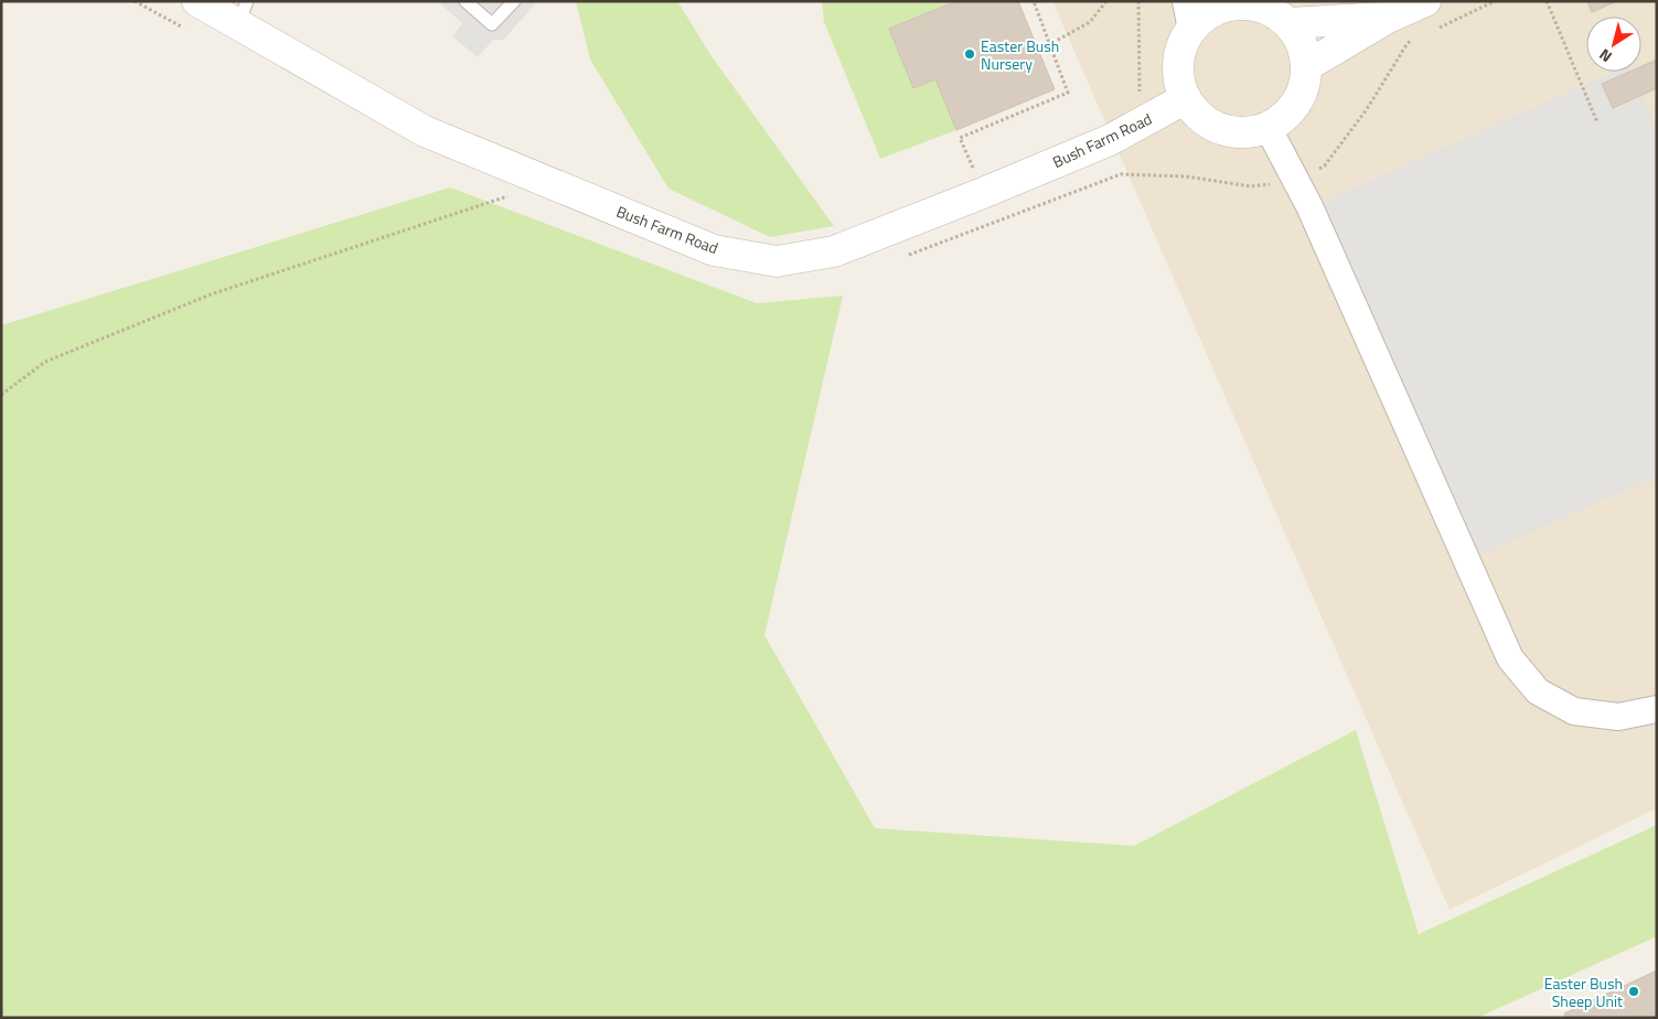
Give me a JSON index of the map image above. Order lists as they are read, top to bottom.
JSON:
{
  "streets": {
    "street": ["Bush Farm Road"]
  },
  "places": ["Easter Bush Nursery", "Easter Bush Sheep Unit"],
  "north": "bottom left"
}
